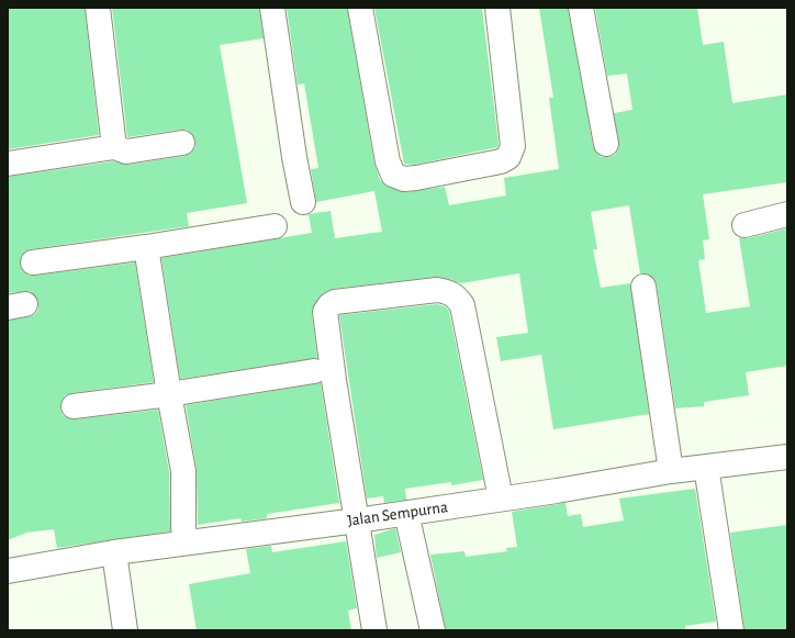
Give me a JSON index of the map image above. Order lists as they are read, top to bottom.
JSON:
{
  "streets": {
    "street": ["Jalan Sempurna"]
  }
}
